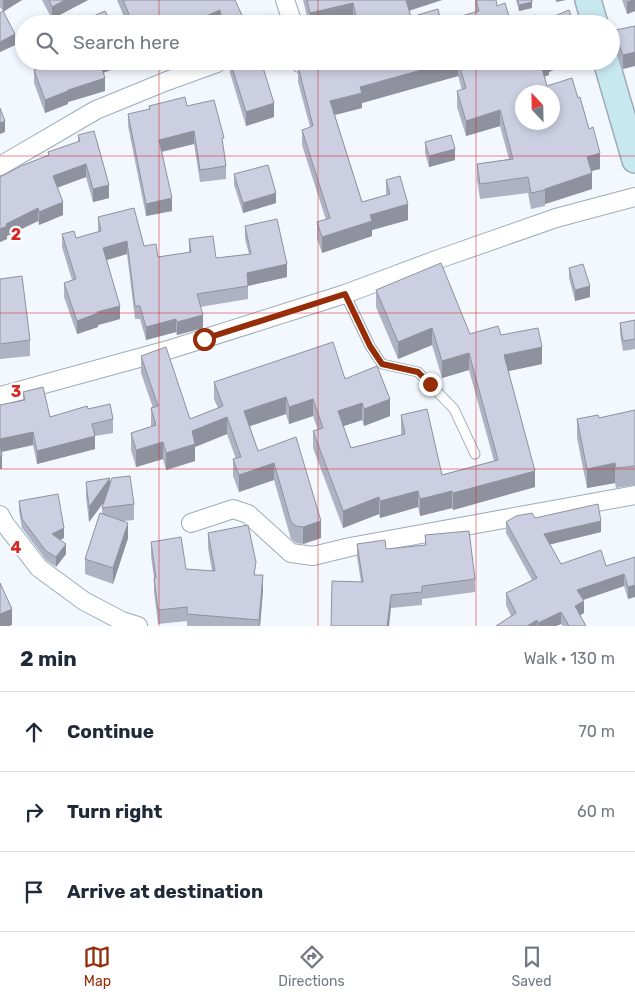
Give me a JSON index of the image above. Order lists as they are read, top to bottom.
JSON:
{
  "north": "top",
  "page": {
    "search": "Search here",
    "heading": ["2 min", "Walk · 130 m"],
    "list": [
      ["Continue", "70 m"],
      ["Turn right", "60 m"],
      "Arrive at destination"
    ],
    "nav": ["Map", "Directions", "Saved"]
  },
  "grid": {
    "rows": ["2", "3", "4"]
  }
}
